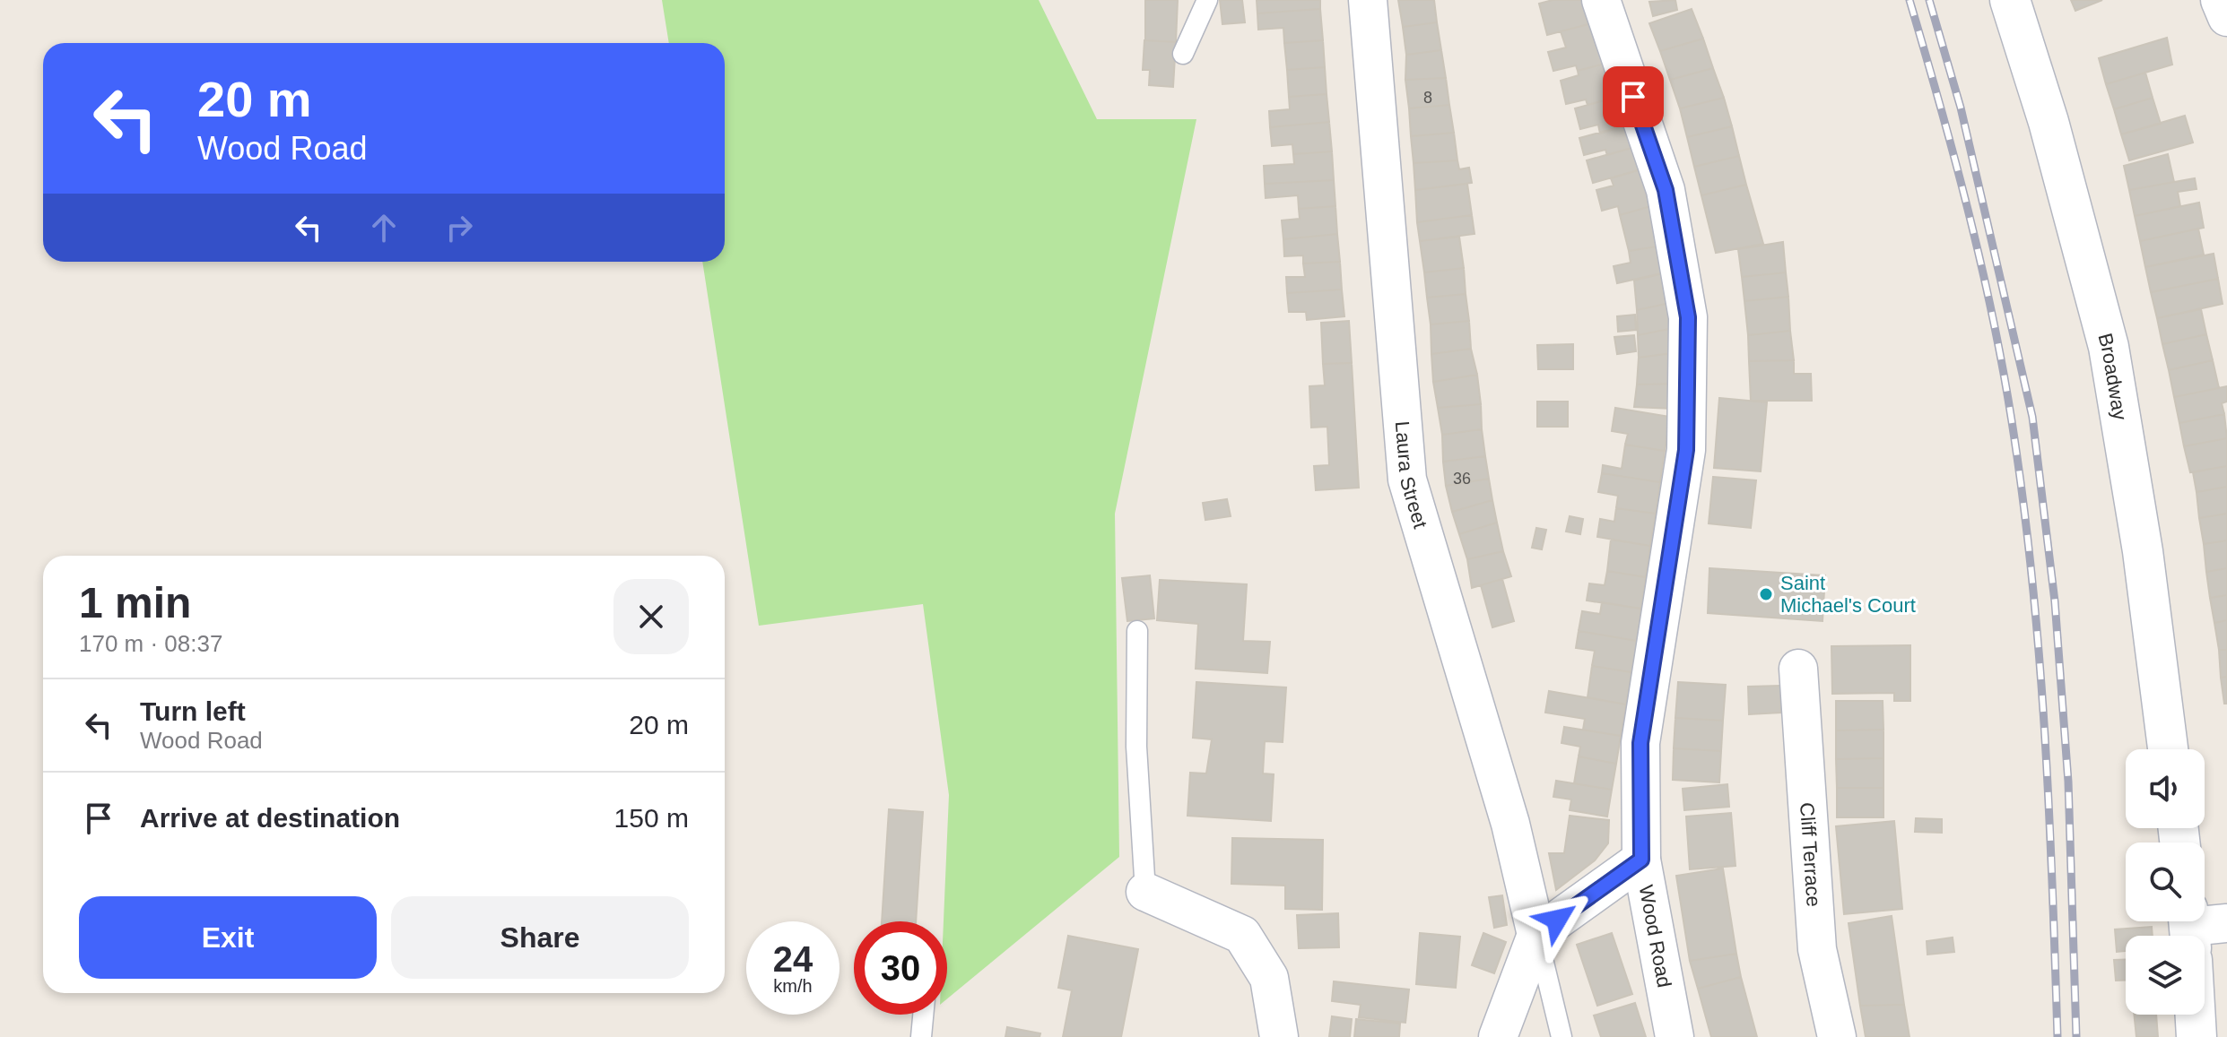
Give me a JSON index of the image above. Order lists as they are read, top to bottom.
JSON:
{
  "streets": {
    "main road": ["Broadway"],
    "street": ["Laura Street", "Cliff Terrace", "Wood Road"]
  },
  "places": ["Saint Michael's Court"],
  "house_numbers": ["8", "36"],
  "page": {
    "turn": ["20 m", "Wood Road"],
    "heading": ["1 min", "170 m · 08:37"],
    "list": [
      {
        "name": "Turn left",
        "note": "Wood Road",
        "value": "20 m"
      },
      {
        "name": "Arrive at destination",
        "value": "150 m"
      }
    ],
    "buttons": ["Exit", "Share"],
    "speed": "24 km/h",
    "limit": "30"
  }
}
